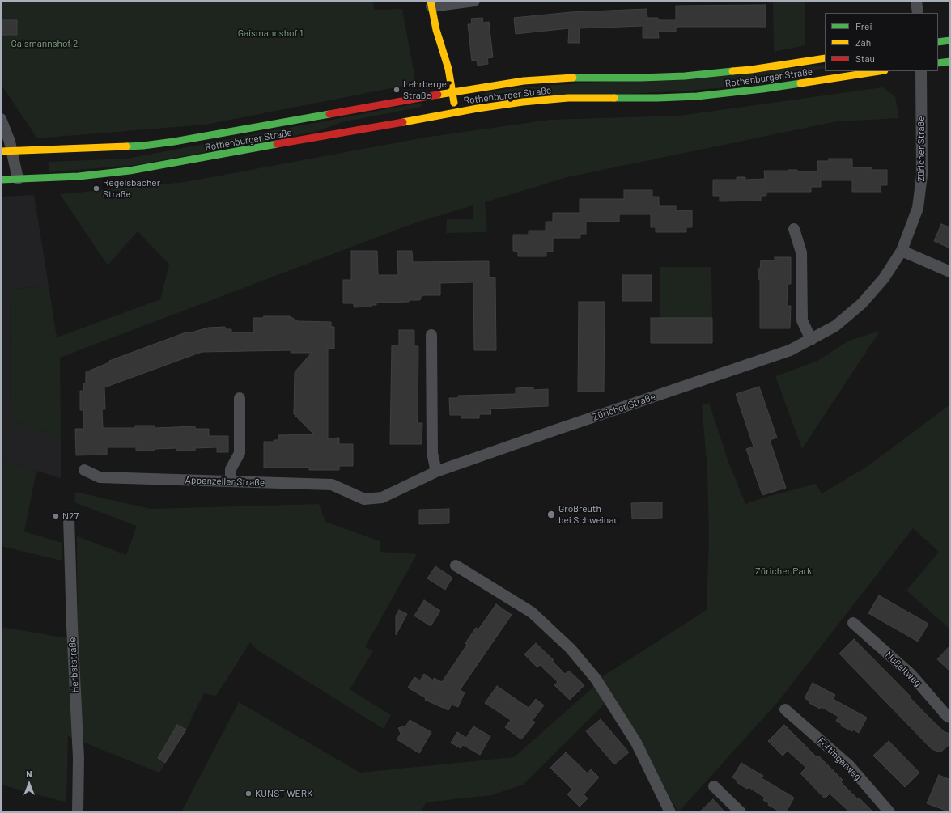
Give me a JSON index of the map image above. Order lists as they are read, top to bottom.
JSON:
{
  "streets": {
    "main road": ["Rothenburger Straße"],
    "street": [
      "Züricher Straße",
      "Appenzeller Straße",
      "Herbststraße",
      "Nußeltweg",
      "Föttingerweg"
    ]
  },
  "crossings": [
    ["Züricher Straße", "Appenzeller Straße"]
  ],
  "parks": ["Gaismannshof 1", "Gaismannshof 2", "Züricher Park"],
  "places": [
    "Lehrberger Straße",
    "Regelsbacher Straße",
    "Großreuth bei Schweinau",
    "N27",
    "KUNST WERK"
  ],
  "legend": ["Frei", "Zäh", "Stau"],
  "north": "top"
}
